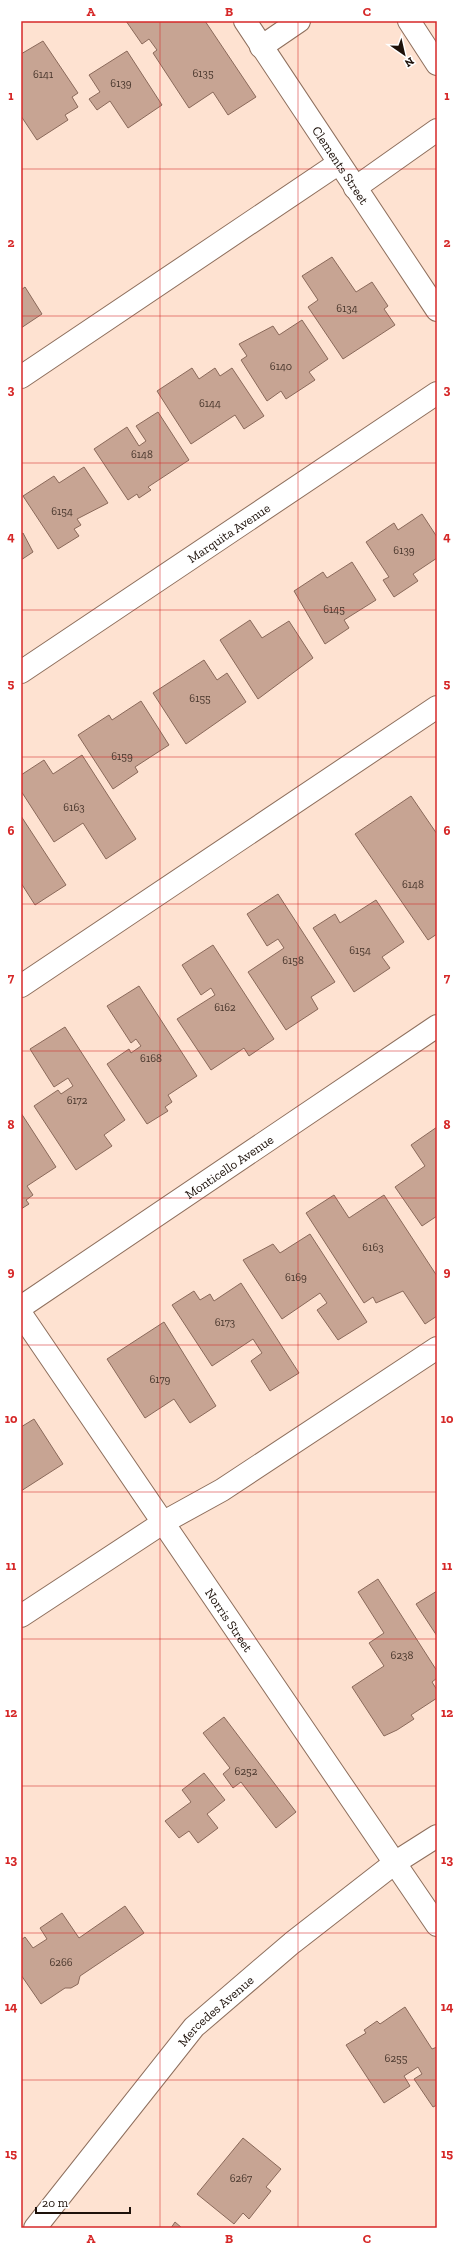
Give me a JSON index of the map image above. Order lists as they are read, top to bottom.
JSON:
{
  "streets": {
    "street": [
      "Clements Street",
      "Marquita Avenue",
      "Monticello Avenue",
      "Norris Street",
      "Mercedes Avenue"
    ]
  },
  "crossings": [
    ["Norris Street", "Mercedes Avenue"]
  ],
  "house_numbers": [
    "6135",
    "6141",
    "6139",
    "6134",
    "6140",
    "6144",
    "6148",
    "6154",
    "6139",
    "6145",
    "6155",
    "6159",
    "6163",
    "6148",
    "6154",
    "6158",
    "6162",
    "6168",
    "6172",
    "6163",
    "6169",
    "6173",
    "6179",
    "6238",
    "6252",
    "6266",
    "6255",
    "6267"
  ],
  "scale_bar": "20 m",
  "north": "bottom right",
  "grid": {
    "columns": ["A", "B", "C"],
    "rows": [
      "1",
      "2",
      "3",
      "4",
      "5",
      "6",
      "7",
      "8",
      "9",
      "10",
      "11",
      "12",
      "13",
      "14",
      "15"
    ]
  }
}
